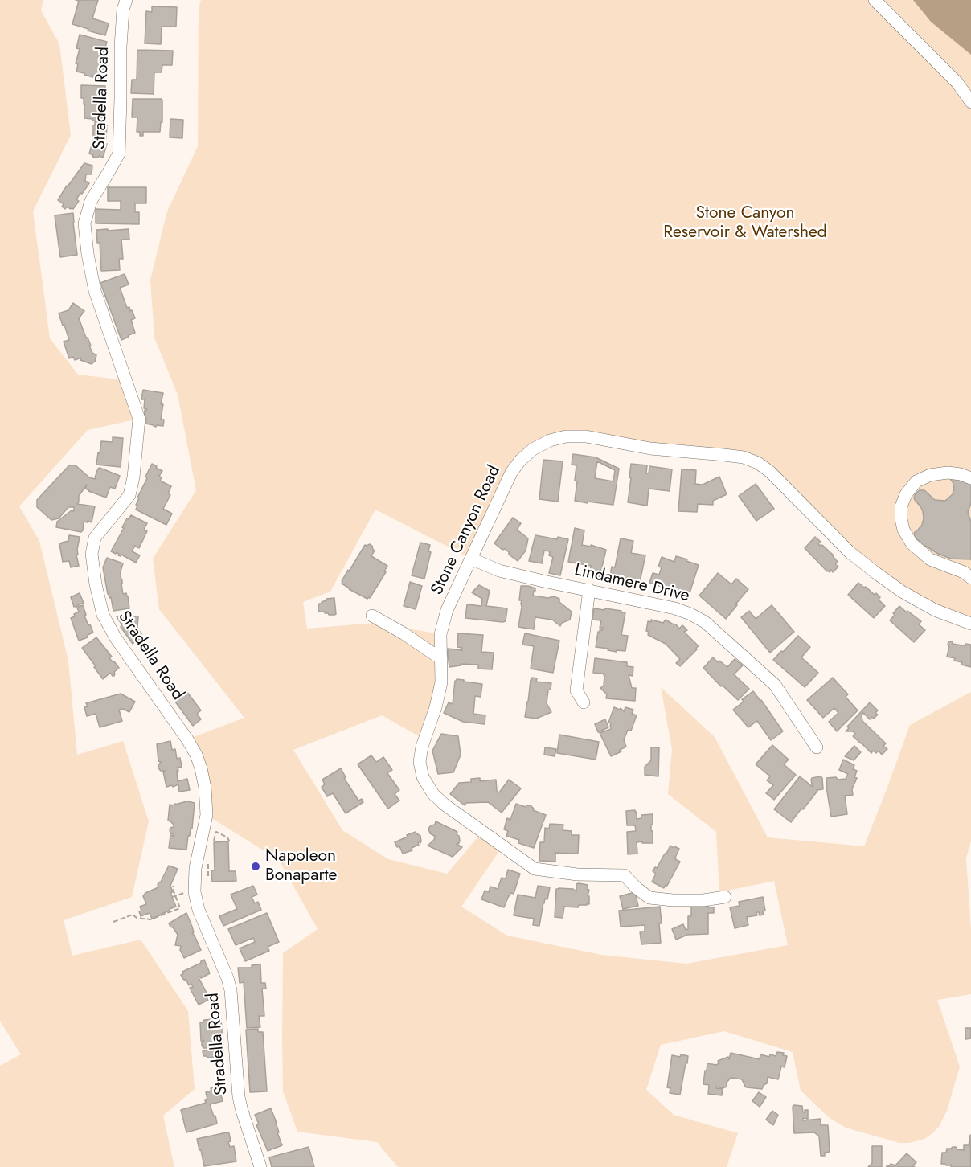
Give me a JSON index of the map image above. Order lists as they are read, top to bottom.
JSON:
{
  "streets": {
    "street": ["Stradella Road", "Stone Canyon Road", "Lindamere Drive"]
  },
  "crossings": [
    ["Stone Canyon Road", "Lindamere Drive"]
  ],
  "parks": ["Stone Canyon Reservoir & Watershed"],
  "places": ["Napoleon Bonaparte"]
}
